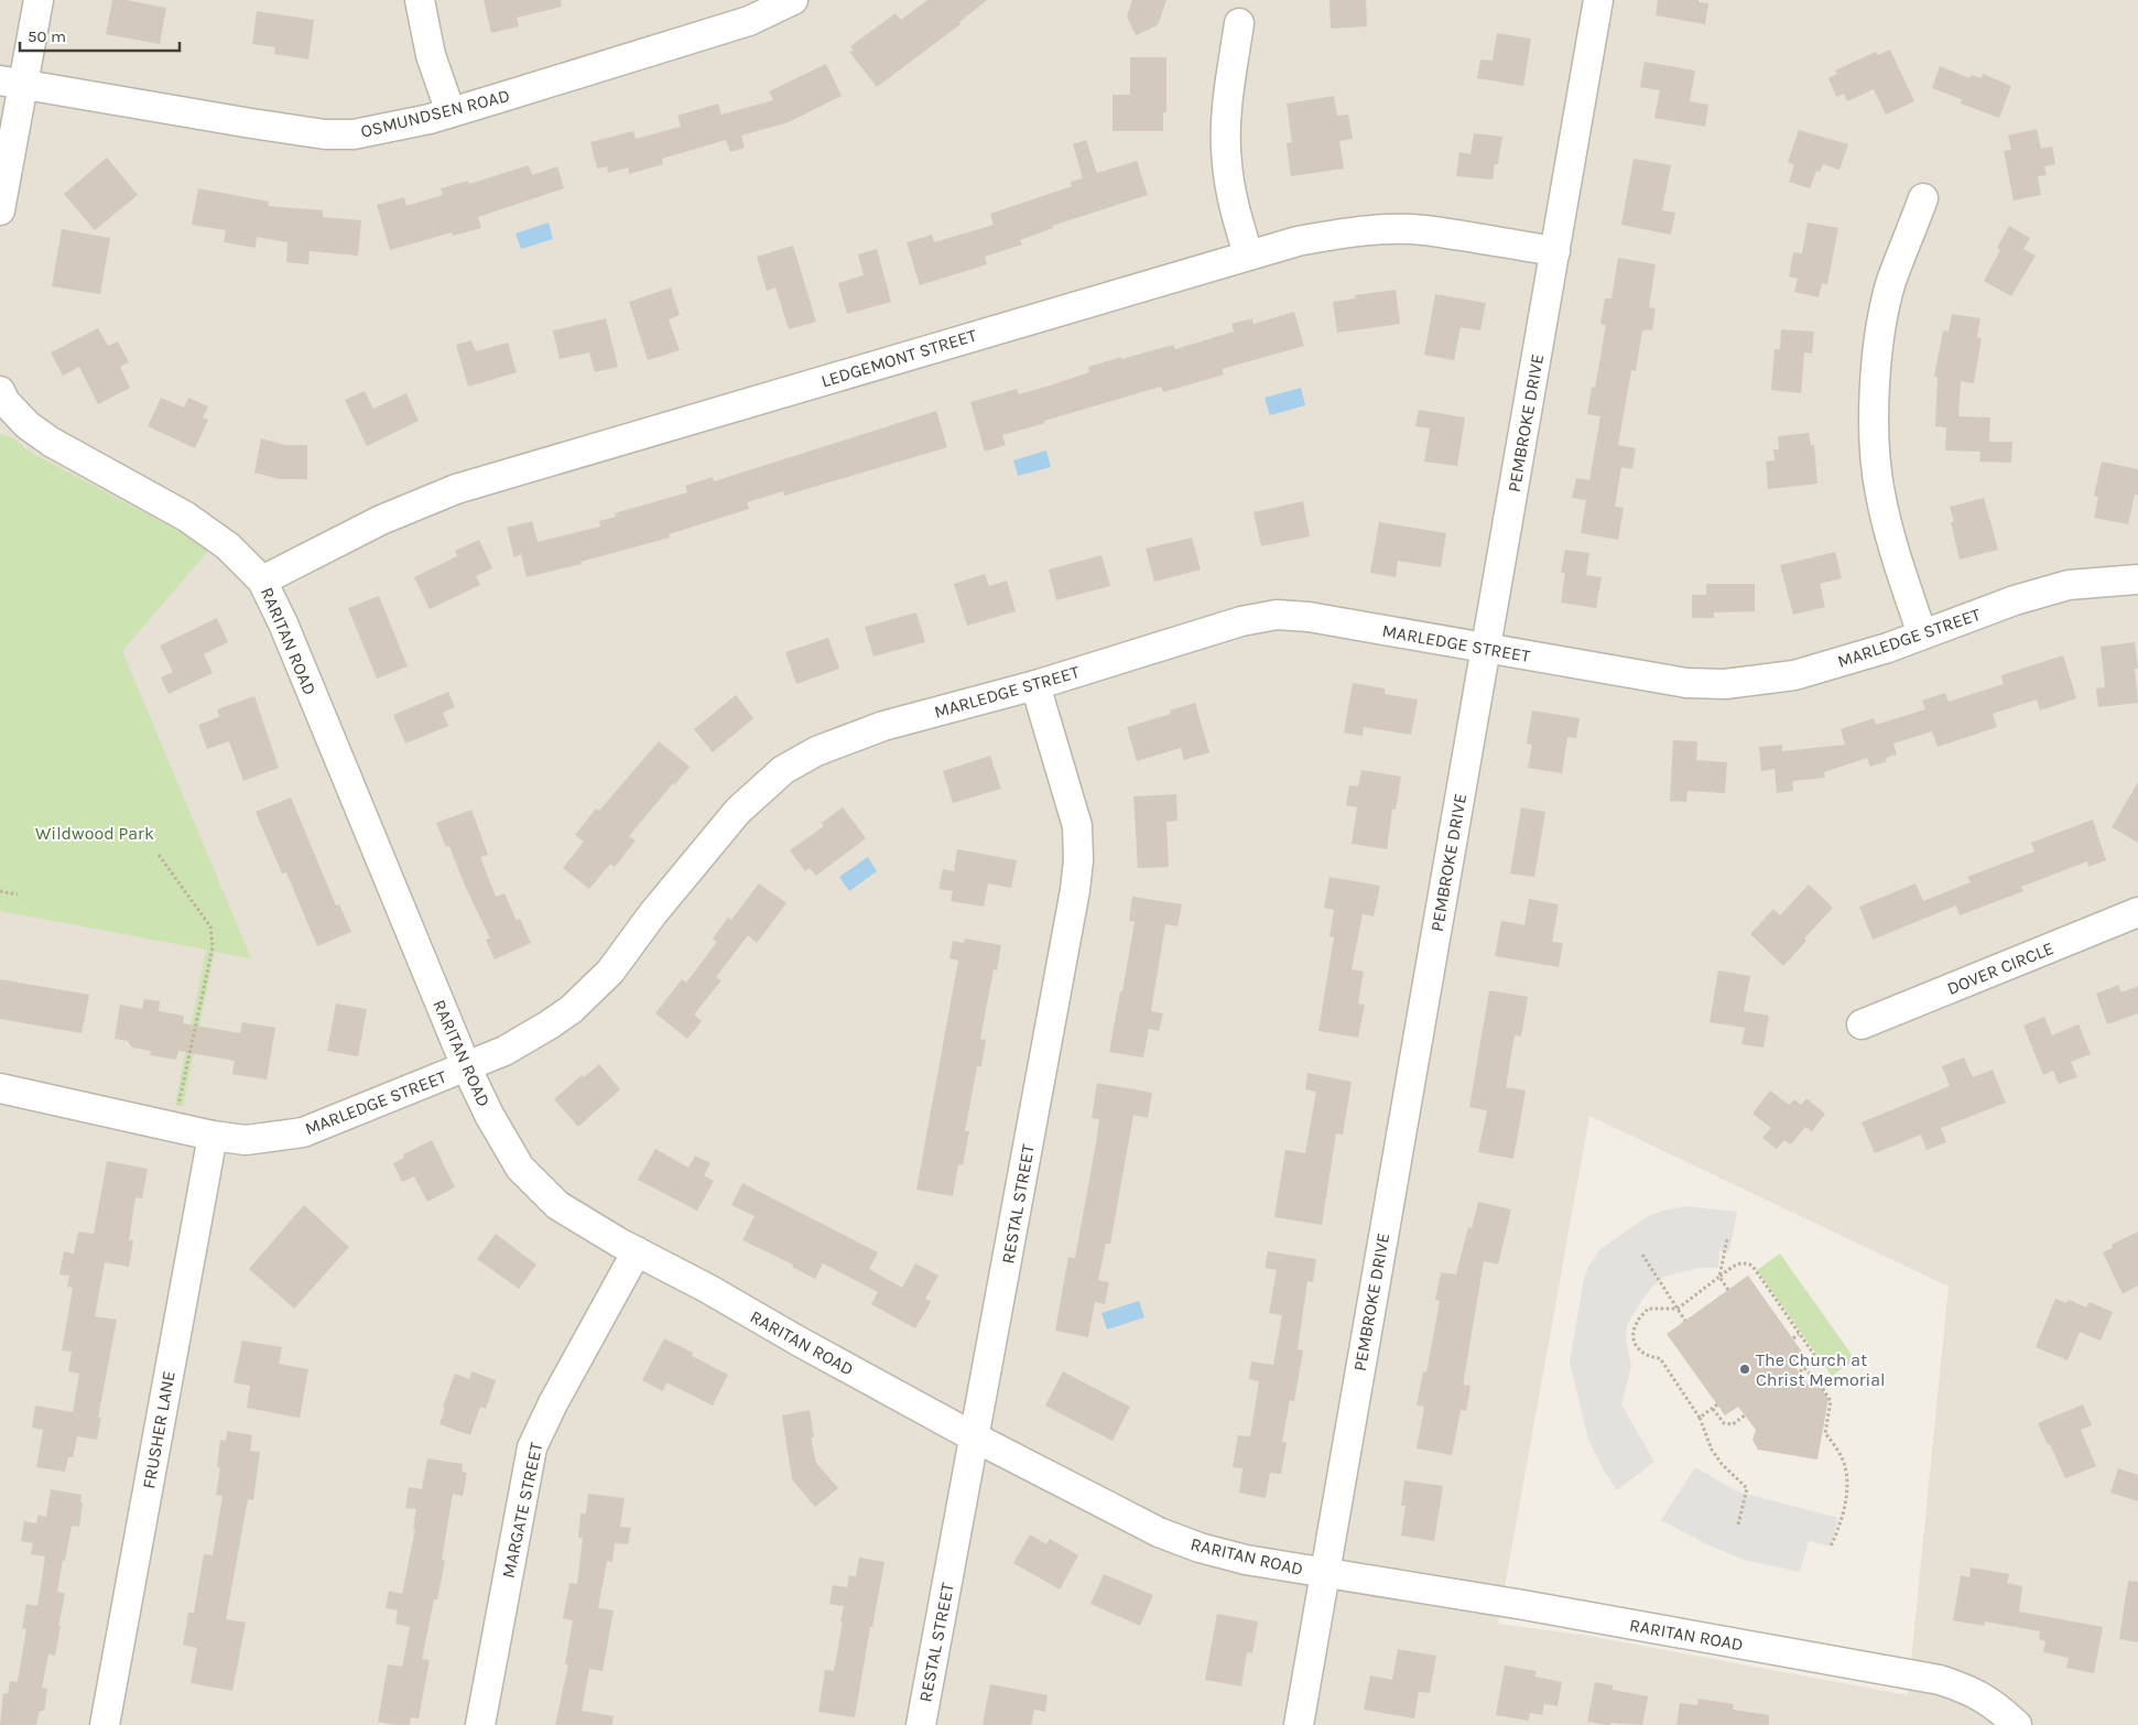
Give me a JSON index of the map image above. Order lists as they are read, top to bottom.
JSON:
{
  "streets": {
    "street": [
      "OSMUNDSEN ROAD",
      "LEDGEMONT STREET",
      "PEMBROKE DRIVE",
      "MARLEDGE STREET",
      "RARITAN ROAD",
      "DOVER CIRCLE",
      "RESTAL STREET",
      "FRUSHER LANE",
      "MARGATE STREET"
    ]
  },
  "crossings": [
    ["LEDGEMONT STREET", "PEMBROKE DRIVE"],
    ["LEDGEMONT STREET", "RARITAN ROAD"],
    ["PEMBROKE DRIVE", "MARLEDGE STREET"],
    ["PEMBROKE DRIVE", "RARITAN ROAD"],
    ["MARLEDGE STREET", "RARITAN ROAD"],
    ["MARLEDGE STREET", "RESTAL STREET"],
    ["MARLEDGE STREET", "FRUSHER LANE"],
    ["RARITAN ROAD", "RESTAL STREET"],
    ["RARITAN ROAD", "MARGATE STREET"]
  ],
  "parks": ["Wildwood Park"],
  "places": ["The Church at Christ Memorial"],
  "scale_bar": "50 m"
}
